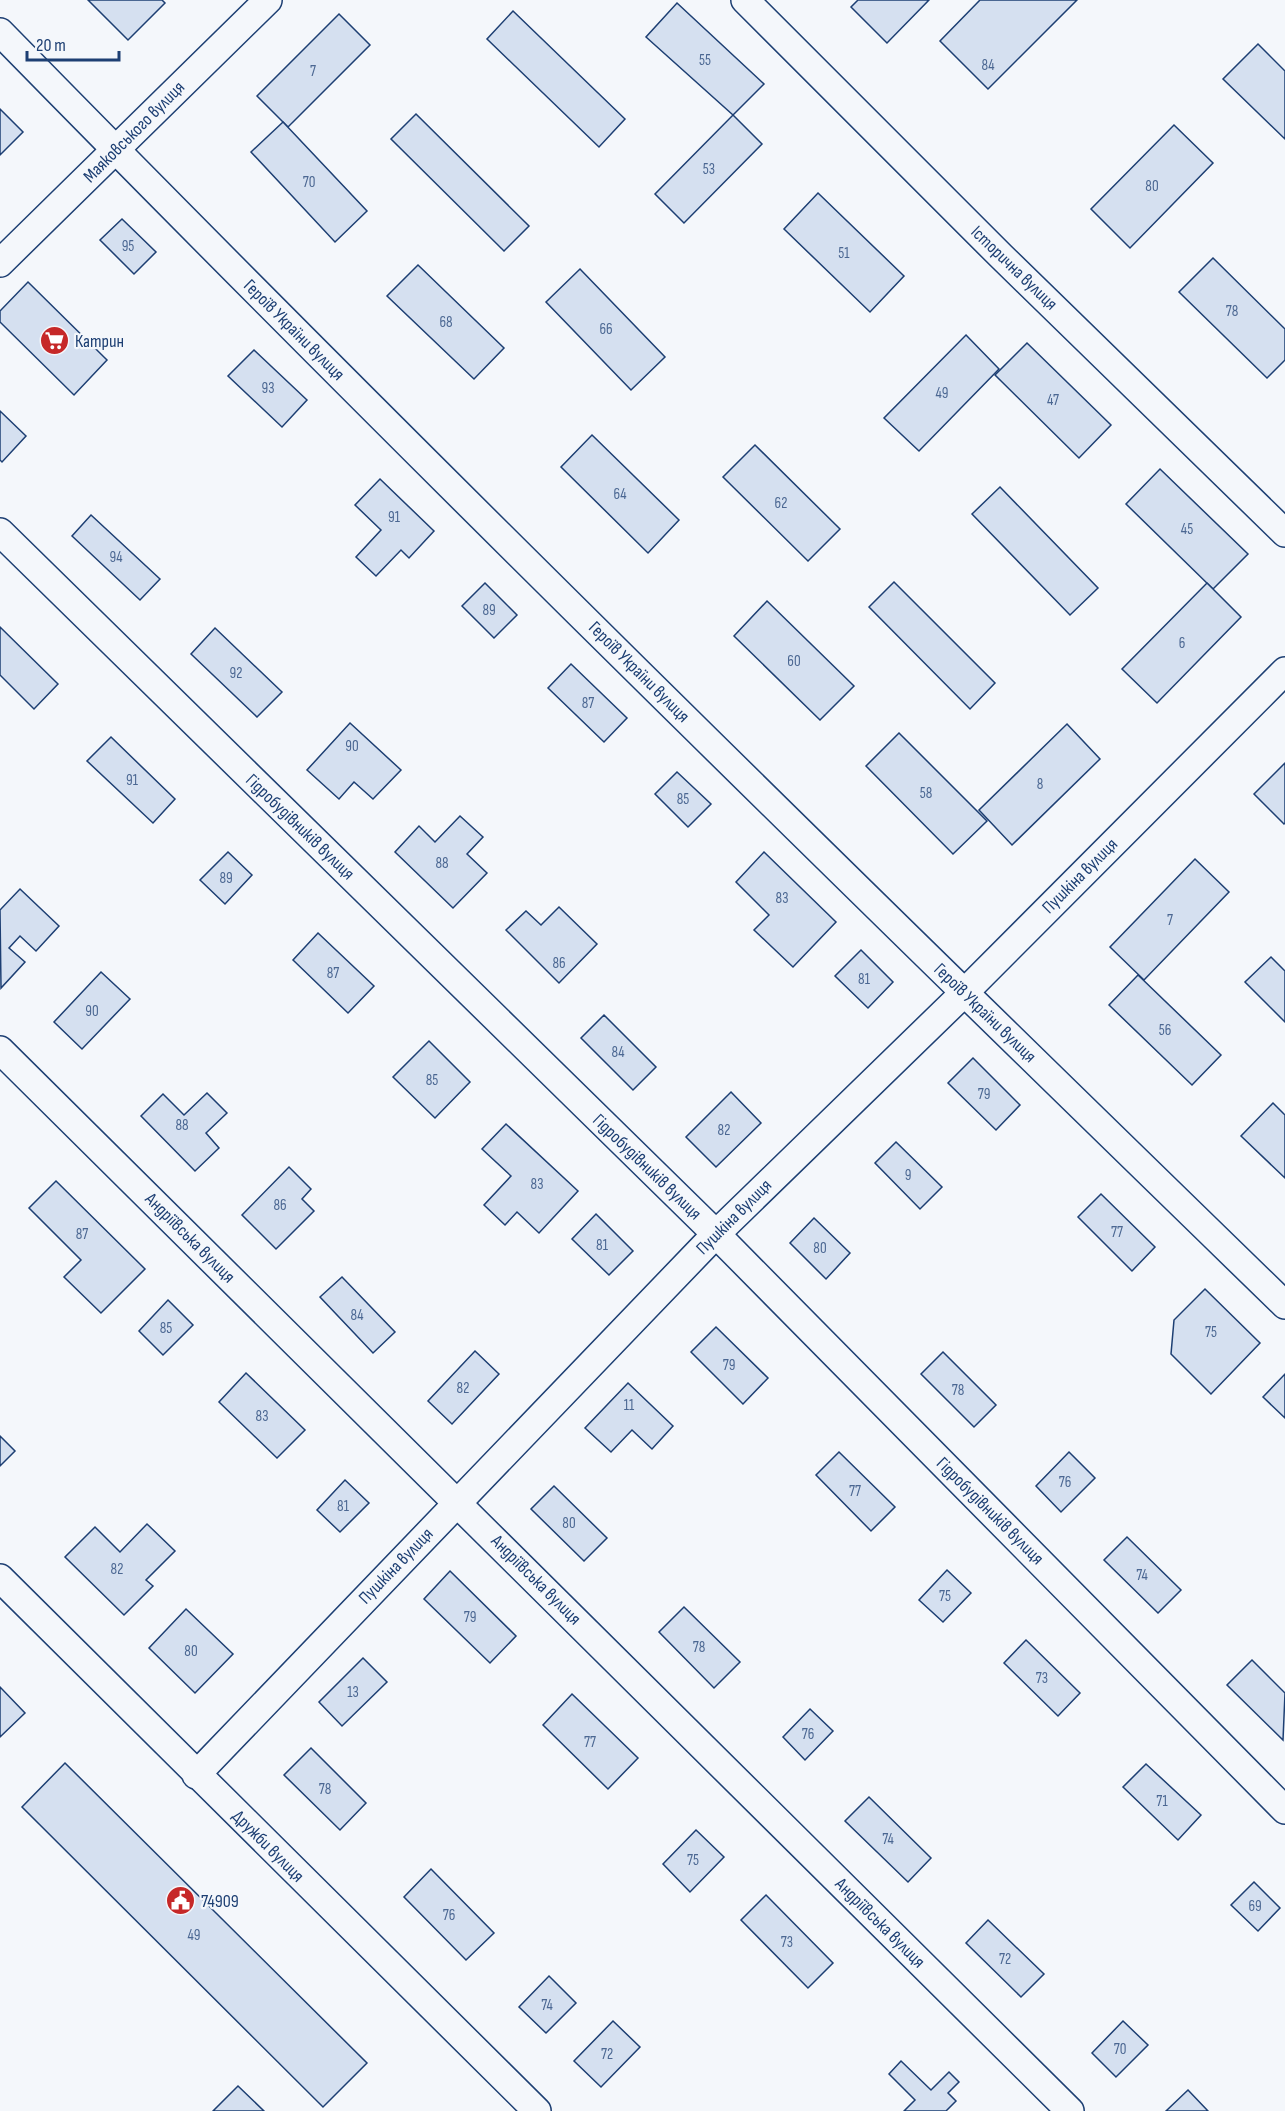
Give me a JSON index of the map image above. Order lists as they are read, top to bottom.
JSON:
{
  "streets": {
    "street": [
      "Маяковського вулиця",
      "Історична вулиця",
      "Героїв України вулиця",
      "Гідробудівників вулиця",
      "Пушкіна вулиця",
      "Андріївська вулиця",
      "Дружби вулиця"
    ]
  },
  "crossings": [
    ["Маяковського вулиця", "Героїв України вулиця"],
    ["Героїв України вулиця", "Пушкіна вулиця"],
    ["Гідробудівників вулиця", "Пушкіна вулиця"],
    ["Пушкіна вулиця", "Андріївська вулиця"],
    ["Пушкіна вулиця", "Дружби вулиця"]
  ],
  "places": {
    "supermarket": ["Катрин"],
    "public building": ["74909"]
  },
  "house_numbers": [
    "55",
    "84",
    "7",
    "53",
    "70",
    "80",
    "95",
    "51",
    "78",
    "68",
    "66",
    "93",
    "49",
    "47",
    "64",
    "62",
    "91",
    "45",
    "94",
    "89",
    "6",
    "60",
    "92",
    "87",
    "90",
    "91",
    "8",
    "58",
    "85",
    "88",
    "89",
    "83",
    "7",
    "86",
    "87",
    "81",
    "90",
    "56",
    "84",
    "85",
    "79",
    "88",
    "82",
    "9",
    "83",
    "86",
    "77",
    "87",
    "81",
    "80",
    "84",
    "85",
    "75",
    "79",
    "82",
    "78",
    "11",
    "83",
    "76",
    "77",
    "81",
    "80",
    "82",
    "74",
    "75",
    "79",
    "78",
    "80",
    "73",
    "13",
    "76",
    "77",
    "78",
    "71",
    "74",
    "75",
    "69",
    "76",
    "49",
    "73",
    "72",
    "74",
    "70",
    "72"
  ],
  "scale_bar": "20 m"
}
